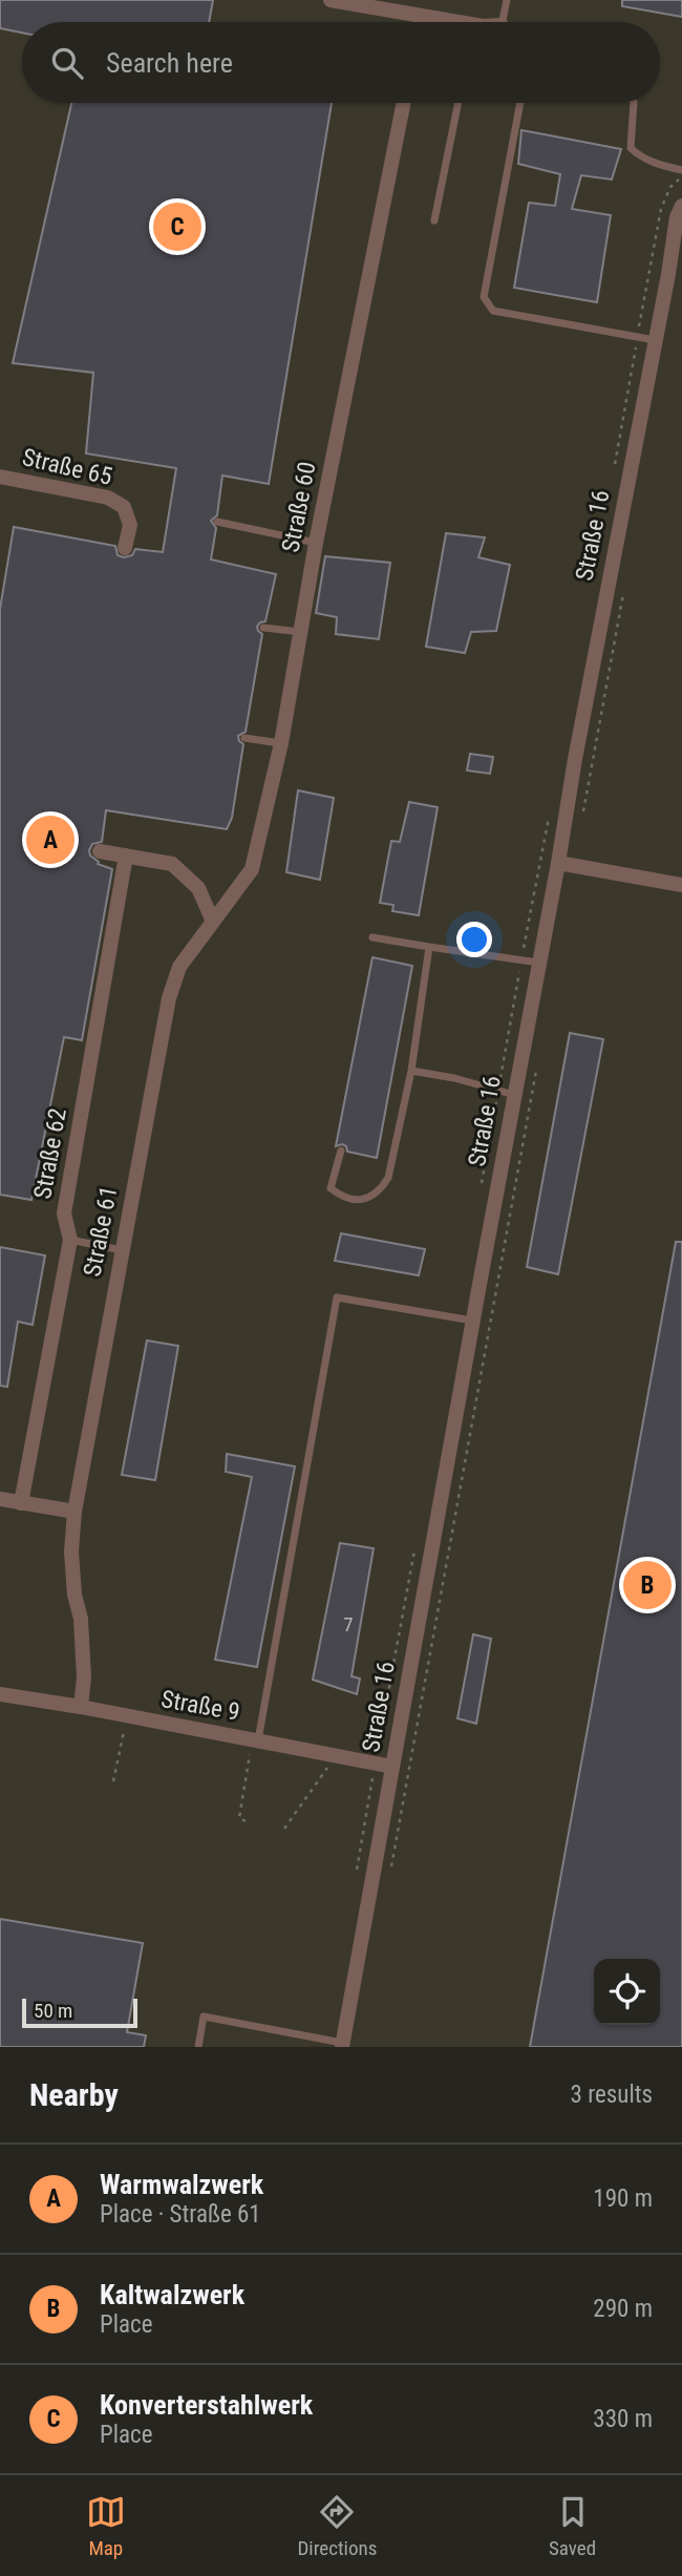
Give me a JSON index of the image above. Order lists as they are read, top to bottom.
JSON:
{
  "streets": {
    "street": [
      "Straße 65",
      "Straße 60",
      "Straße 16",
      "Straße 62",
      "Straße 61",
      "Straße 9"
    ]
  },
  "crossings": [
    ["Straße 60", "Straße 61"],
    ["Straße 16", "Straße 9"],
    ["Straße 61", "Straße 9"]
  ],
  "house_numbers": ["7"],
  "scale_bar": "50 m",
  "page": {
    "search": "Search here",
    "pins": ["C", "A", "B"],
    "scale": "50 m",
    "heading": ["Nearby", "3 results"],
    "list": [
      {
        "mark": "A",
        "name": "Warmwalzwerk",
        "note": "Place · Straße 61",
        "value": "190 m"
      },
      {
        "mark": "B",
        "name": "Kaltwalzwerk",
        "note": "Place",
        "value": "290 m"
      },
      {
        "mark": "C",
        "name": "Konverterstahlwerk",
        "note": "Place",
        "value": "330 m"
      }
    ],
    "nav": ["Map", "Directions", "Saved"]
  }
}
